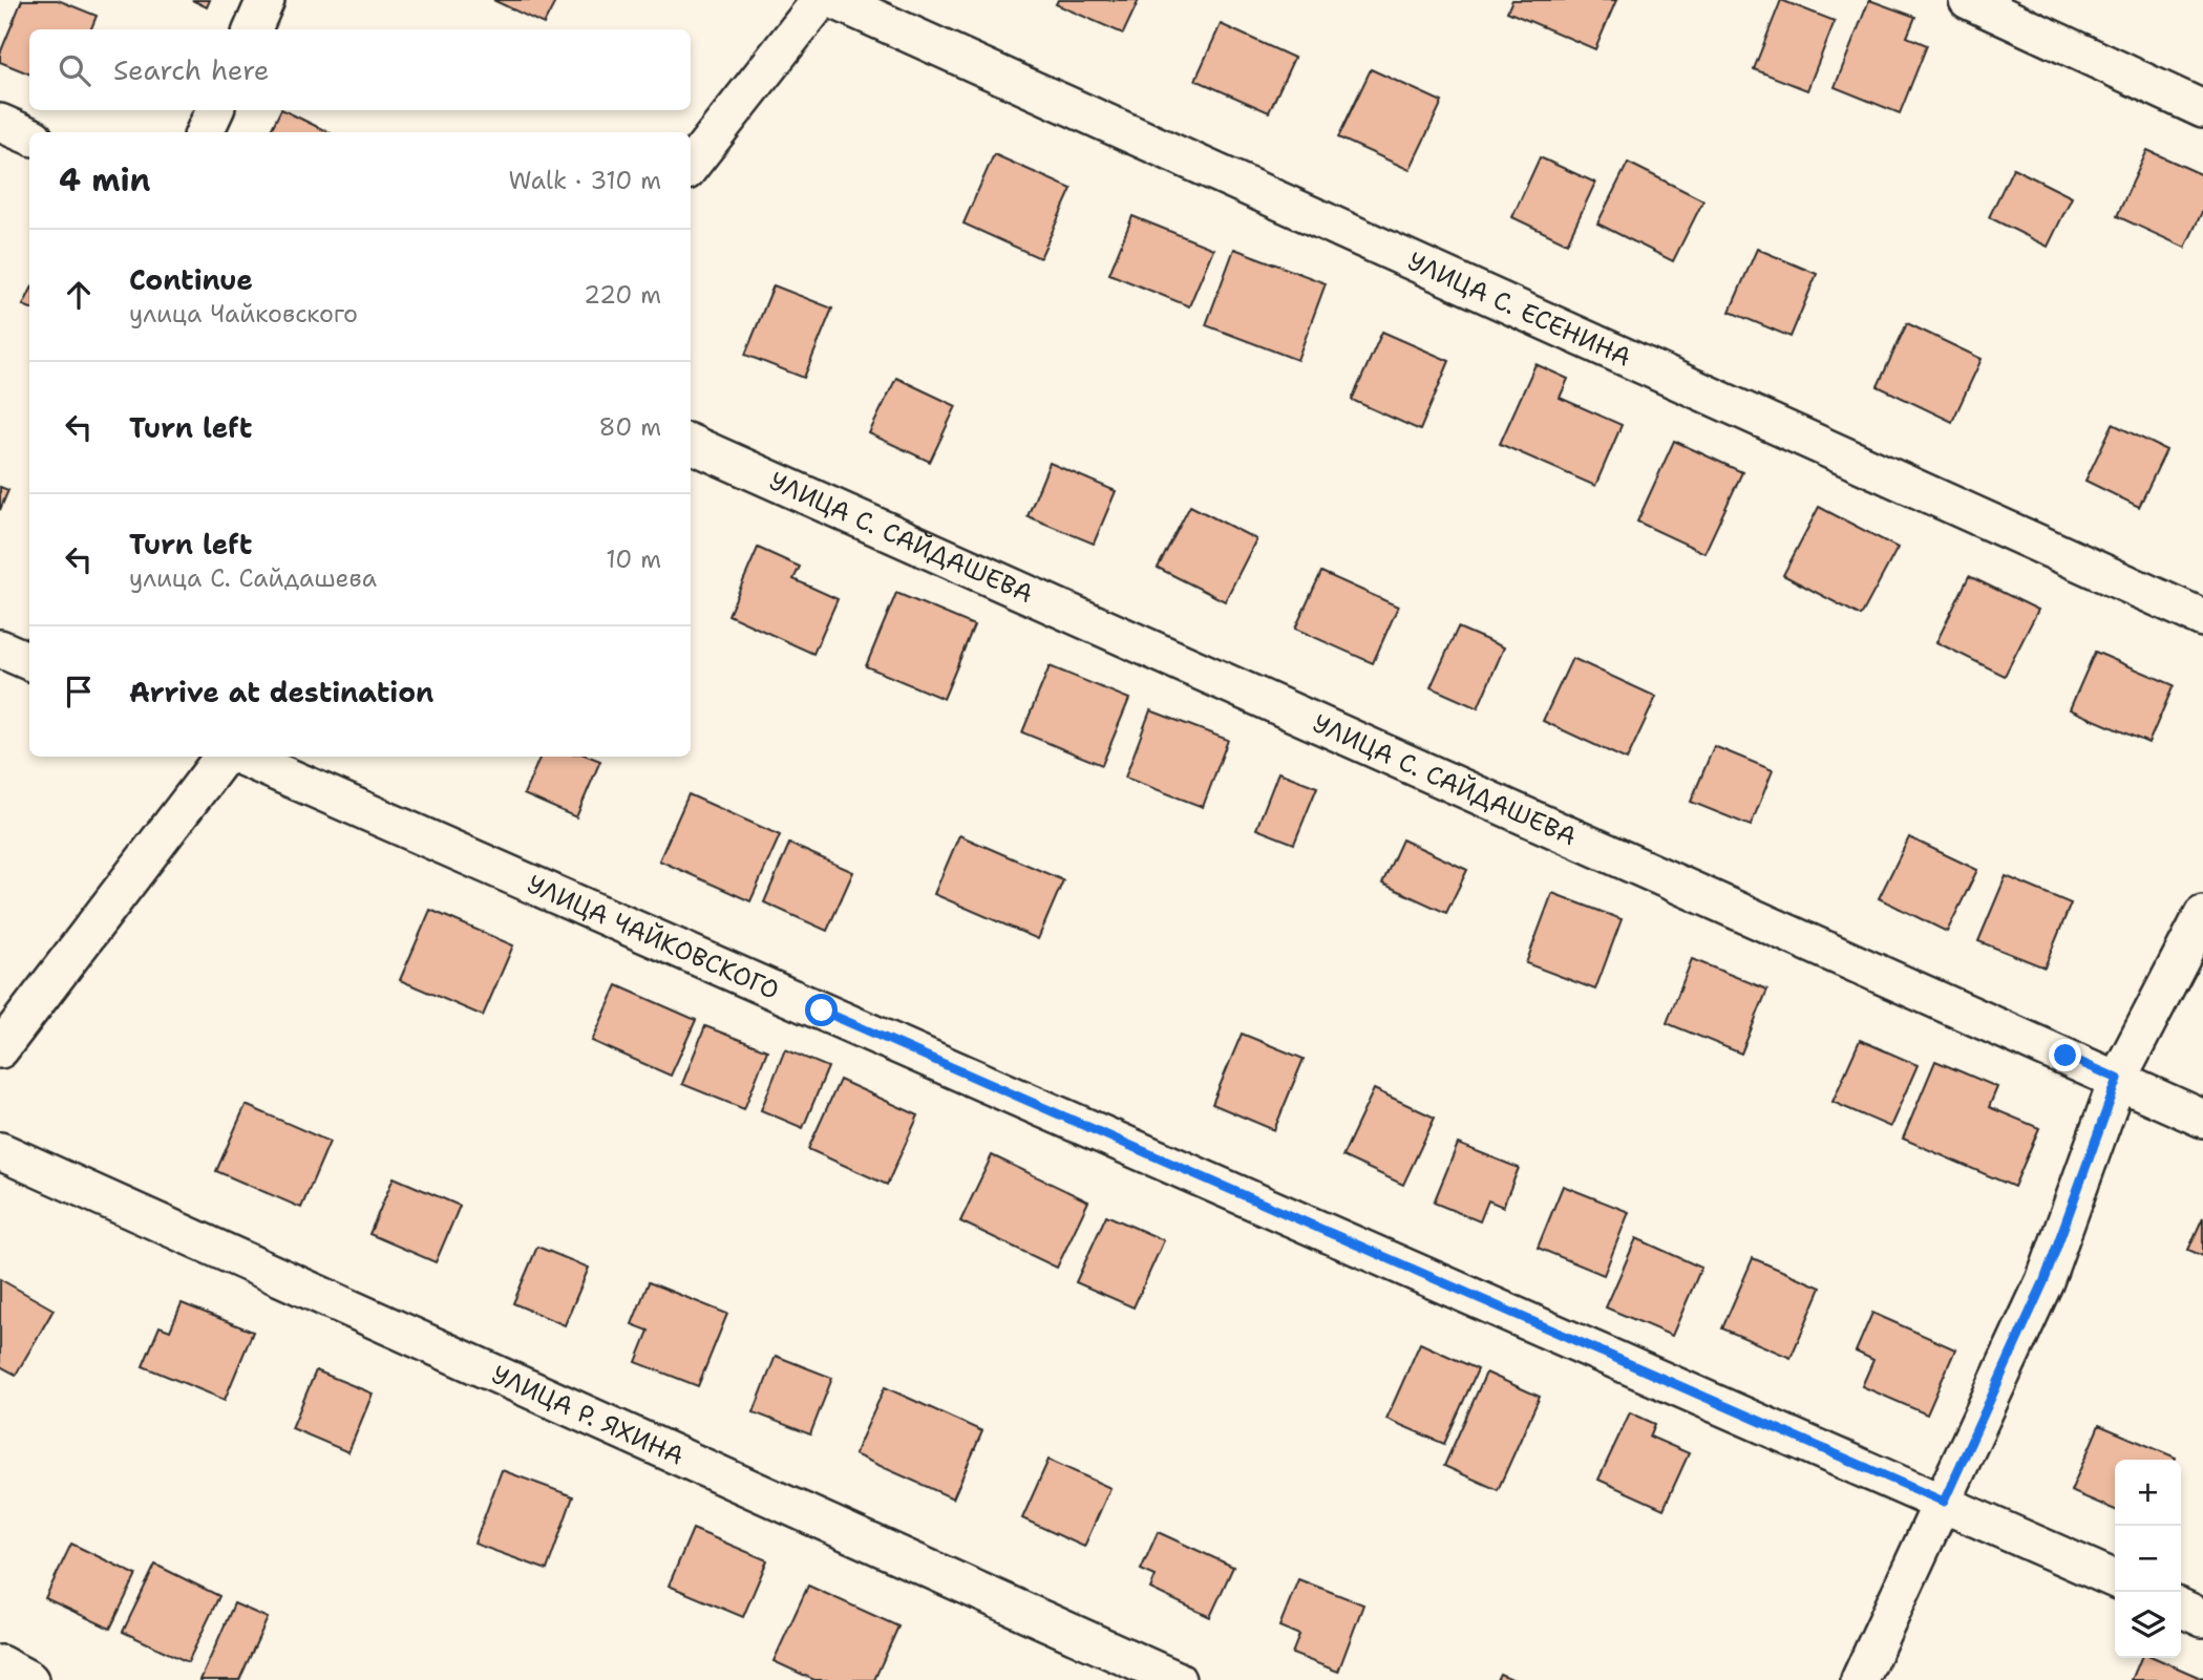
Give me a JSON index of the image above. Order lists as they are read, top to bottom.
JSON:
{
  "streets": {
    "street": [
      "УЛИЦА С. ЕСЕНИНА",
      "УЛИЦА С. САЙДАШЕВА",
      "УЛИЦА ЧАЙКОВСКОГО",
      "УЛИЦА Р. ЯХИНА"
    ]
  },
  "page": {
    "search": "Search here",
    "heading": ["4 min", "Walk · 310 m"],
    "list": [
      ["Continue", "улица Чайковского", "220 m"],
      ["Turn left", "80 m"],
      ["Turn left", "улица С. Сайдашева", "10 m"],
      "Arrive at destination"
    ],
    "map_buttons": ["+", "−"]
  }
}
